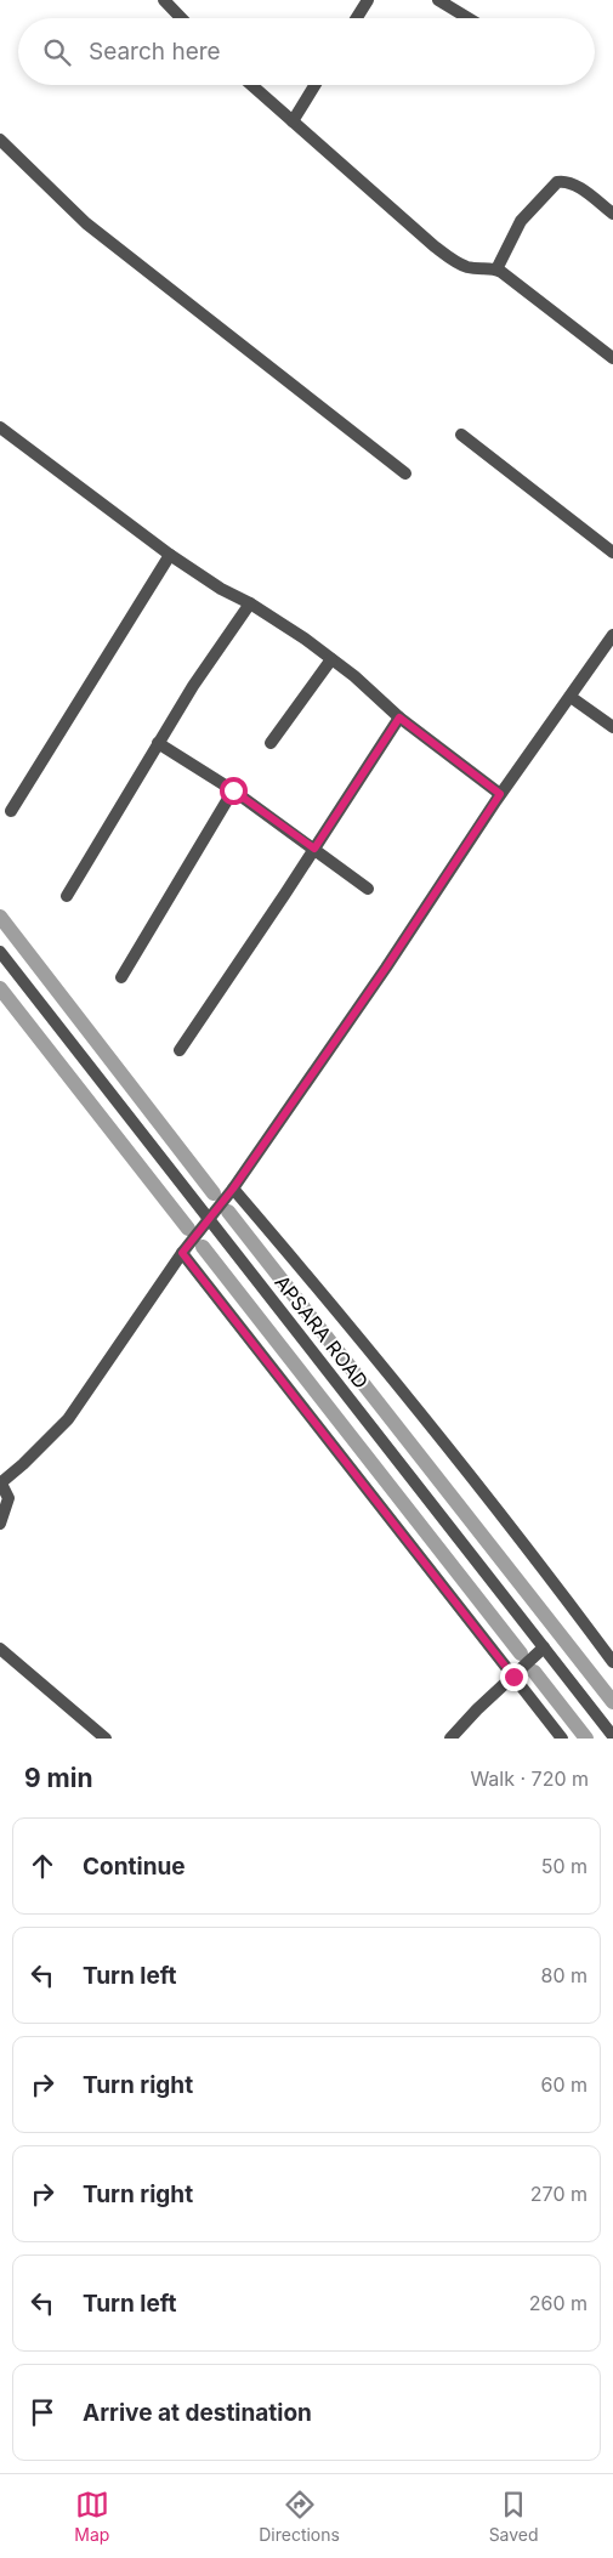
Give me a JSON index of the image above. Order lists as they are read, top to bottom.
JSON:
{
  "streets": {
    "street": ["APSARA ROAD"]
  },
  "page": {
    "search": "Search here",
    "heading": ["9 min", "Walk · 720 m"],
    "list": [
      ["Continue", "50 m"],
      ["Turn left", "80 m"],
      ["Turn right", "60 m"],
      ["Turn right", "270 m"],
      ["Turn left", "260 m"],
      "Arrive at destination"
    ],
    "nav": ["Map", "Directions", "Saved"]
  }
}
